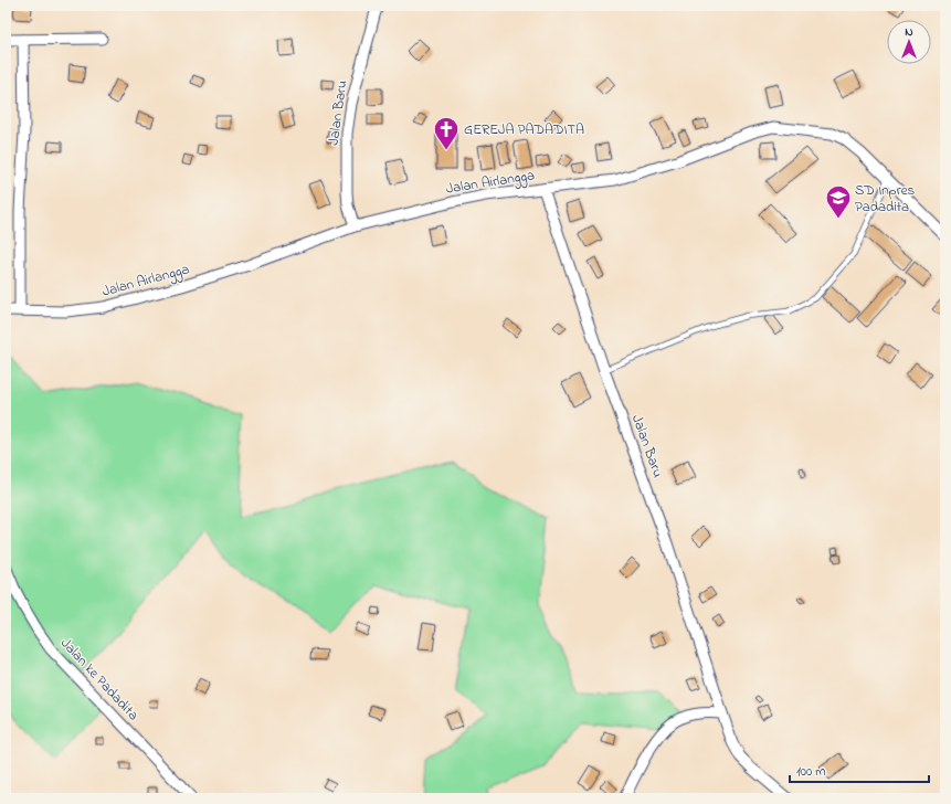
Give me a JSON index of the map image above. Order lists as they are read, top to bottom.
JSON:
{
  "streets": {
    "street": ["Jalan Baru", "Jalan Airlangga", "Jalan ke Padadita"]
  },
  "crossings": [
    ["Jalan Baru", "Jalan Airlangga"]
  ],
  "places": {
    "church": ["GEREJA PADADITA"],
    "school or university": ["SD Inpres Padadita"]
  },
  "scale_bar": "100 m",
  "north": "top"
}
